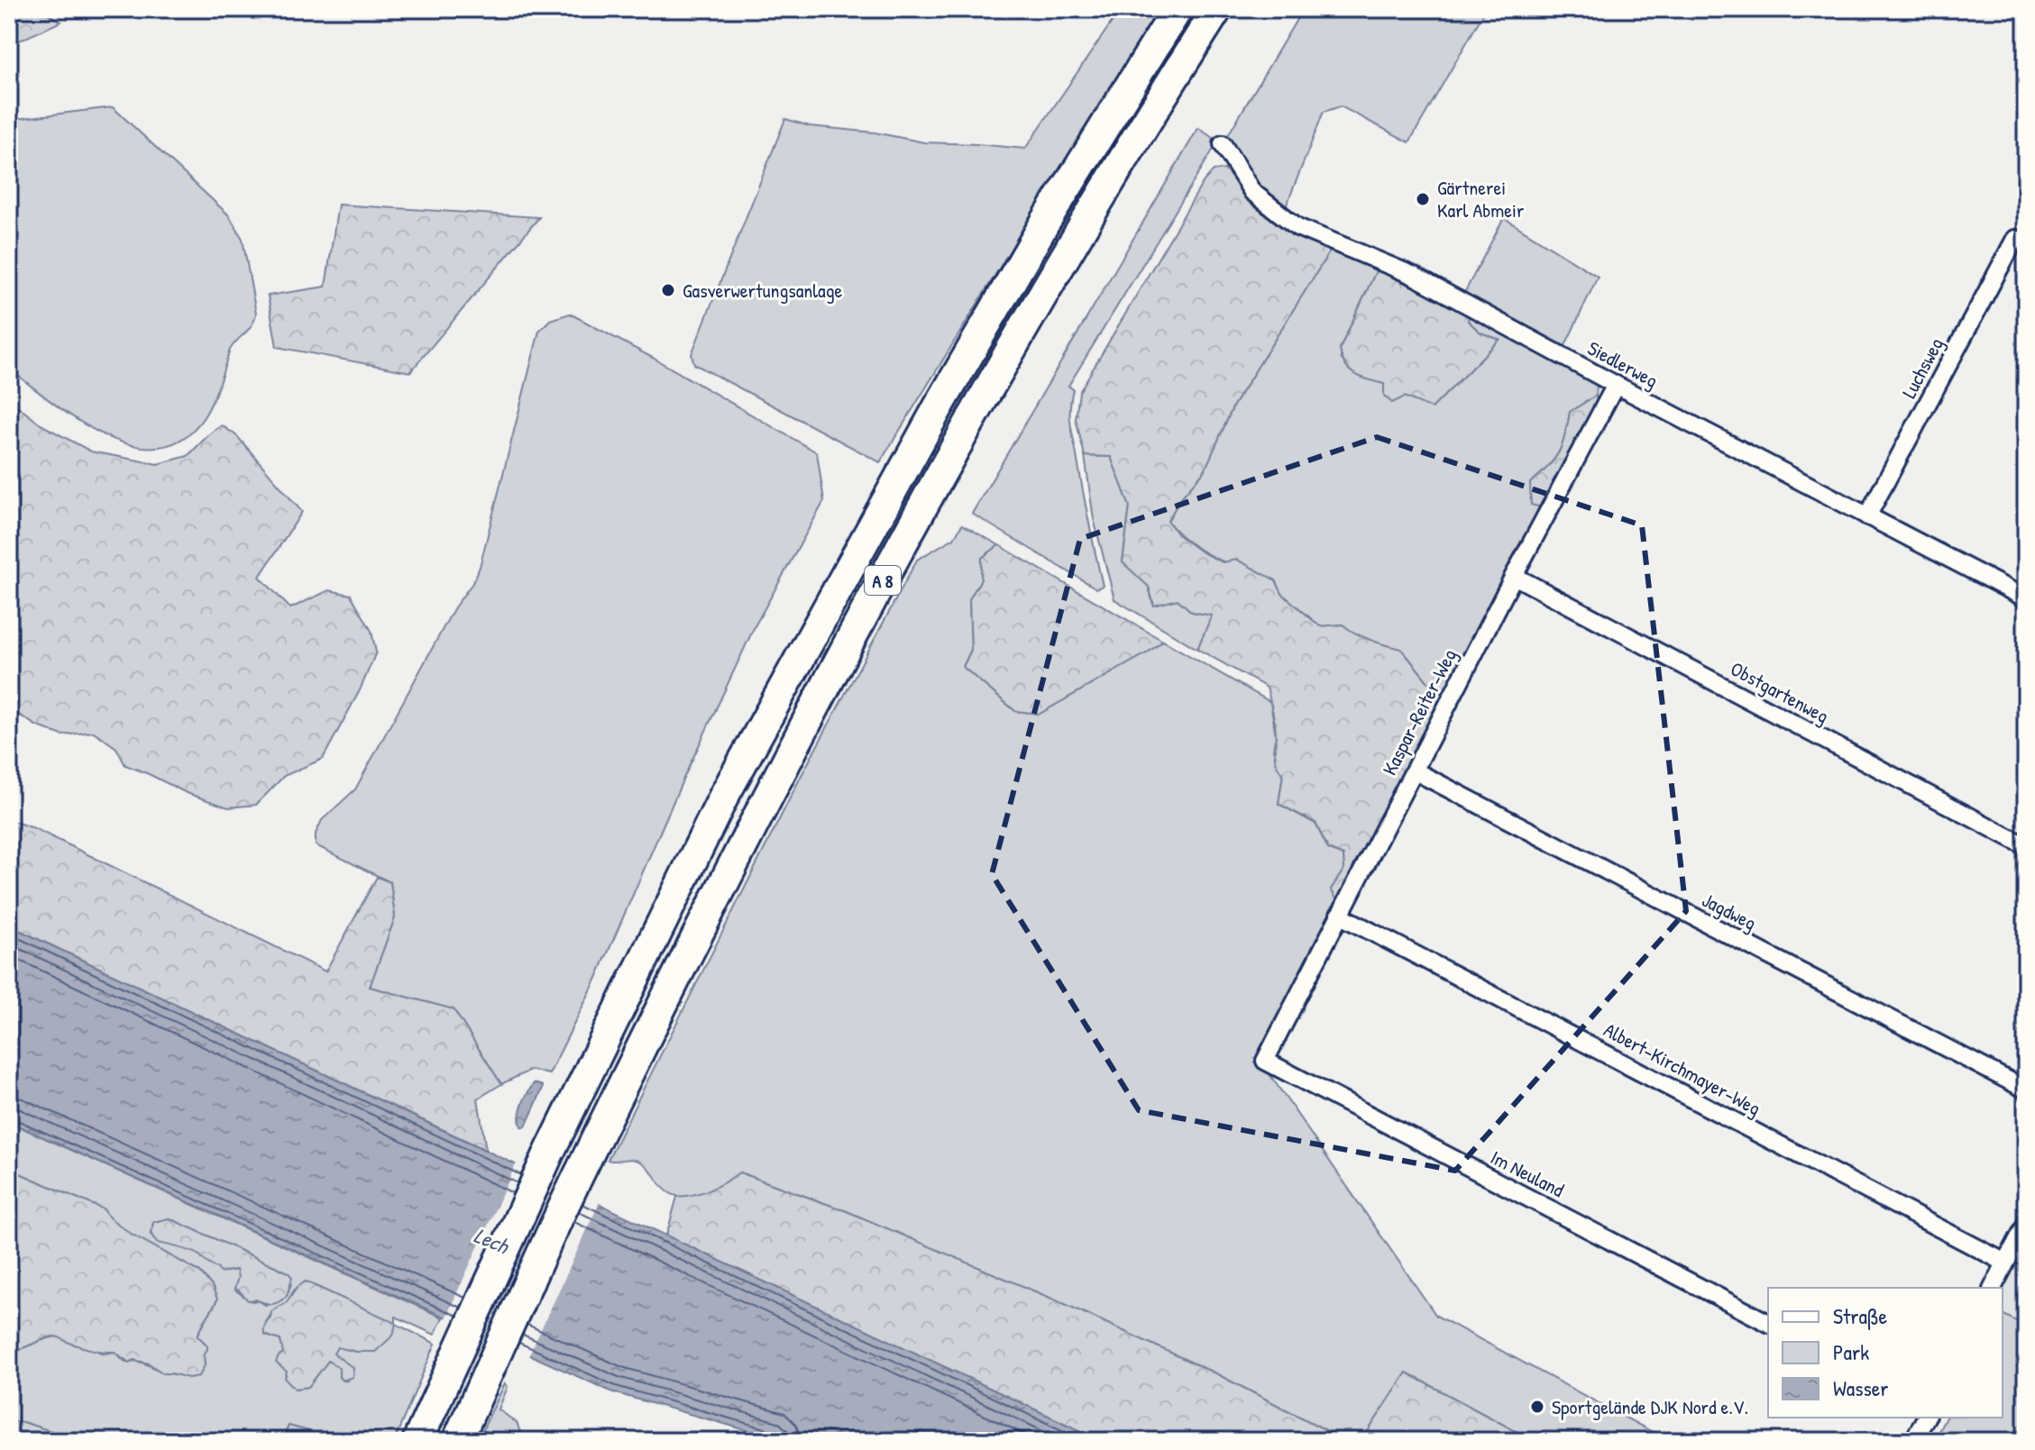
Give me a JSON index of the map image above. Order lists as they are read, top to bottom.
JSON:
{
  "streets": {
    "highway": ["A 8"],
    "street": [
      "Siedlerweg",
      "Luchsweg",
      "Obstgartenweg",
      "Kaspar-Reiter-Weg",
      "Jagdweg",
      "Albert-Kirchmayer-Weg",
      "Im Neuland"
    ]
  },
  "crossings": [
    ["Siedlerweg", "Luchsweg"],
    ["Siedlerweg", "Kaspar-Reiter-Weg"],
    ["Obstgartenweg", "Kaspar-Reiter-Weg"],
    ["Kaspar-Reiter-Weg", "Jagdweg"],
    ["Kaspar-Reiter-Weg", "Albert-Kirchmayer-Weg"],
    ["Kaspar-Reiter-Weg", "Im Neuland"]
  ],
  "water": ["Lech"],
  "places": ["Gärtnerei Karl Abmeir", "Gasverwertungsanlage", "Sportgelände DJK Nord e.V."],
  "legend": ["Straße", "Park", "Wasser"]
}
